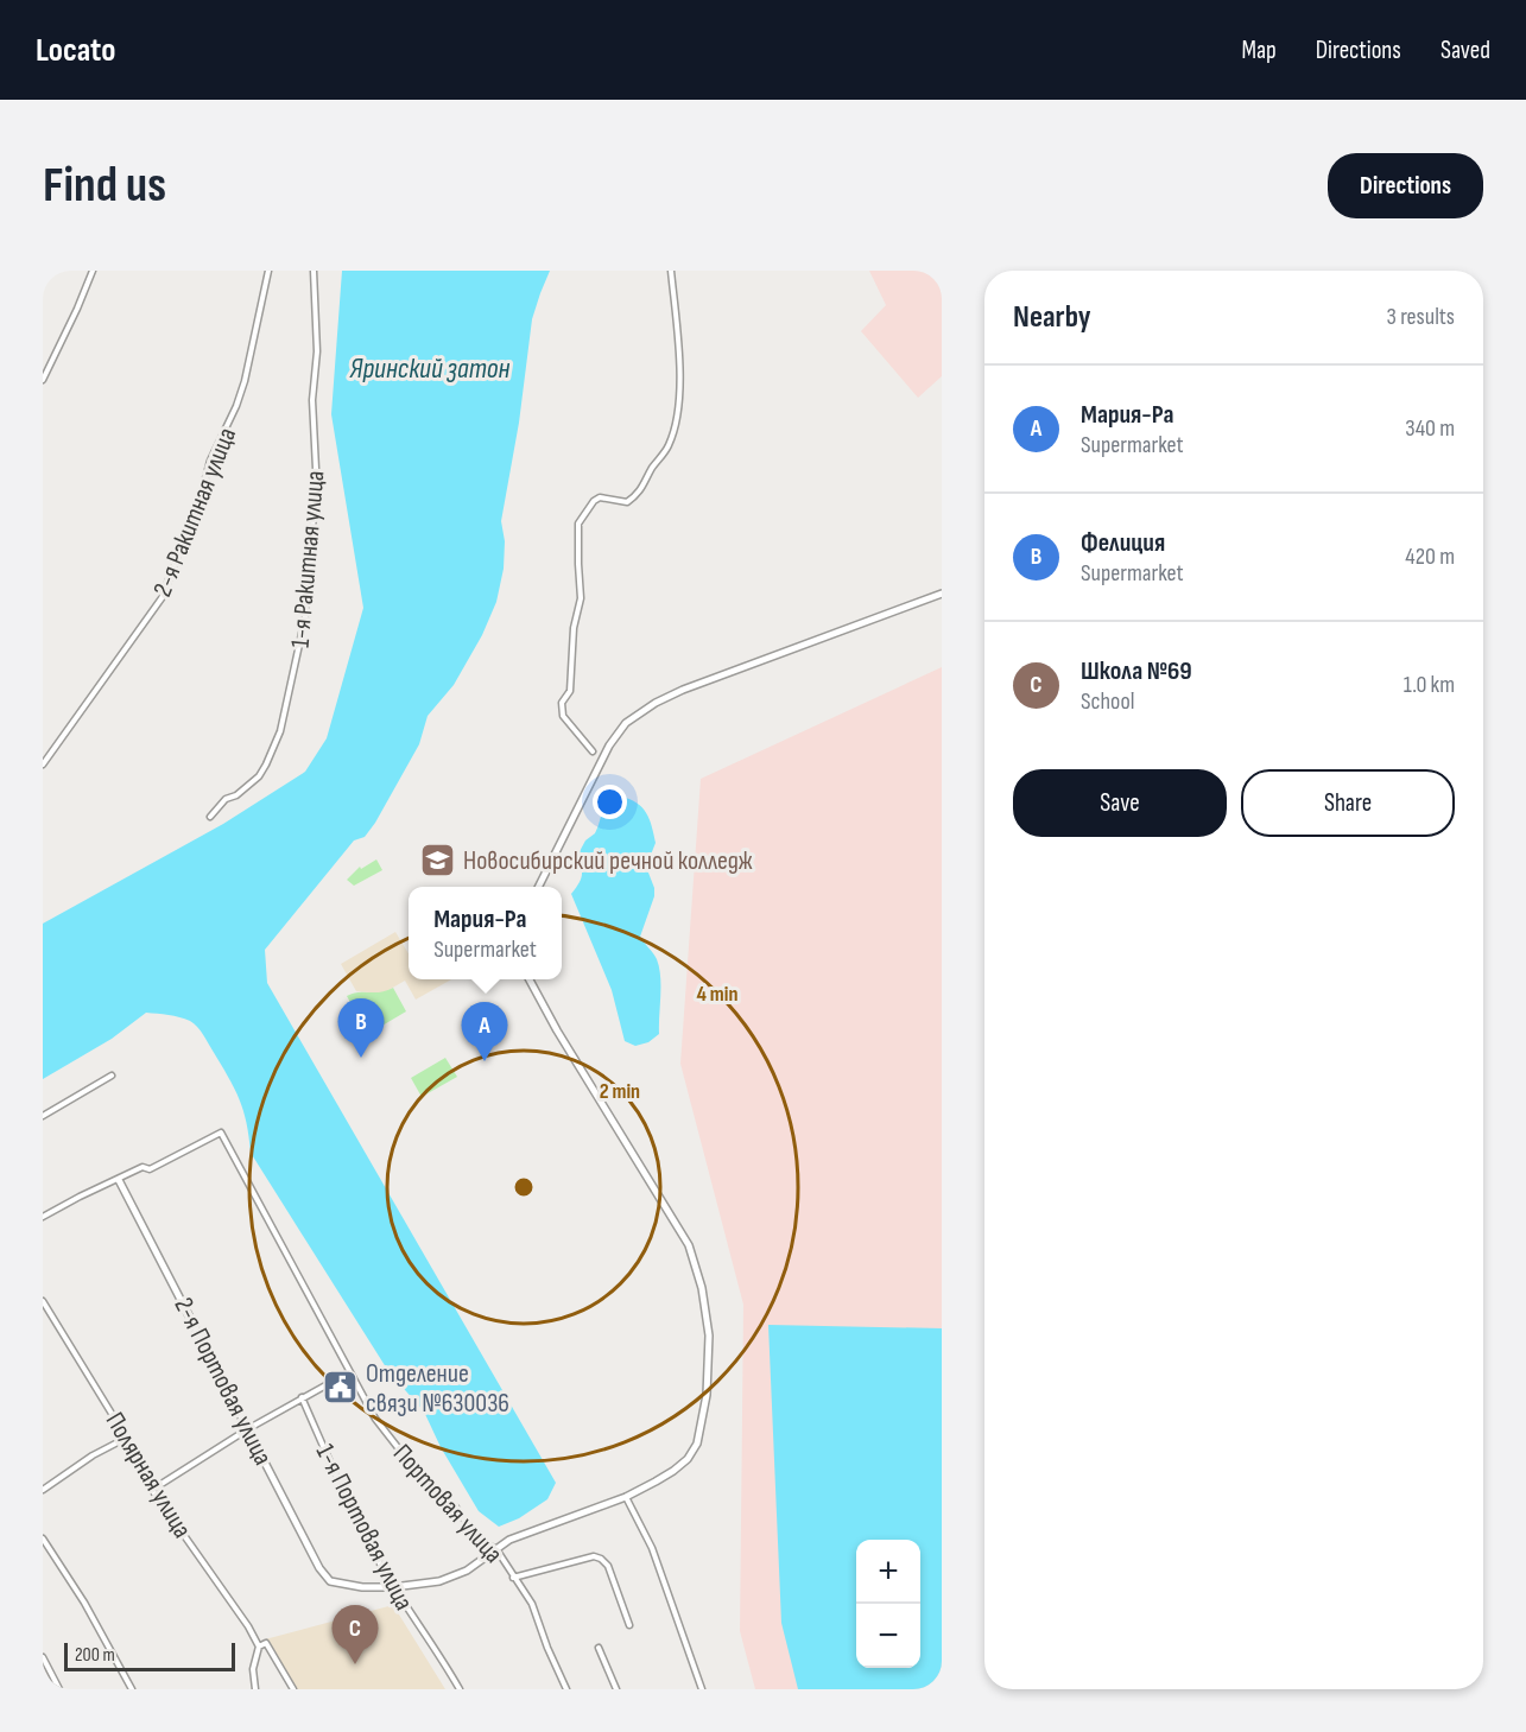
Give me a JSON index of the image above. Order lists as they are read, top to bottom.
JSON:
{
  "streets": {
    "street": [
      "2-я Ракитная улица",
      "1-я Ракитная улица",
      "2-я Портовая улица",
      "Полярная улица",
      "Портовая улица",
      "1-я Портовая улица"
    ]
  },
  "crossings": [
    ["2-я Портовая улица", "Портовая улица"],
    ["2-я Портовая улица", "1-я Портовая улица"]
  ],
  "water": ["Яринский затон"],
  "places": {
    "school or university": ["Новосибирский речной колледж"],
    "public building": ["Отделение связи №630036"]
  },
  "scale_bar": "200 m",
  "page": {
    "header": "Locato",
    "nav": ["Map", "Directions", "Saved"],
    "buttons": [
      "Directions",
      ["Save", "Share"]
    ],
    "title": "Find us",
    "heading": ["Nearby", "3 results"],
    "list": [
      {
        "mark": "A",
        "name": "Мария-Ра",
        "note": "Supermarket",
        "value": "340 m"
      },
      {
        "mark": "B",
        "name": "Фелиция",
        "note": "Supermarket",
        "value": "420 m"
      },
      {
        "mark": "C",
        "name": "Школа №69",
        "note": "School",
        "value": "1.0 km"
      }
    ],
    "popup": ["Мария-Ра", "Supermarket"],
    "pins": ["B", "A", "C"],
    "map_buttons": ["+", "−"],
    "scale": "200 m"
  },
  "rings": ["4 min", "2 min"]
}
